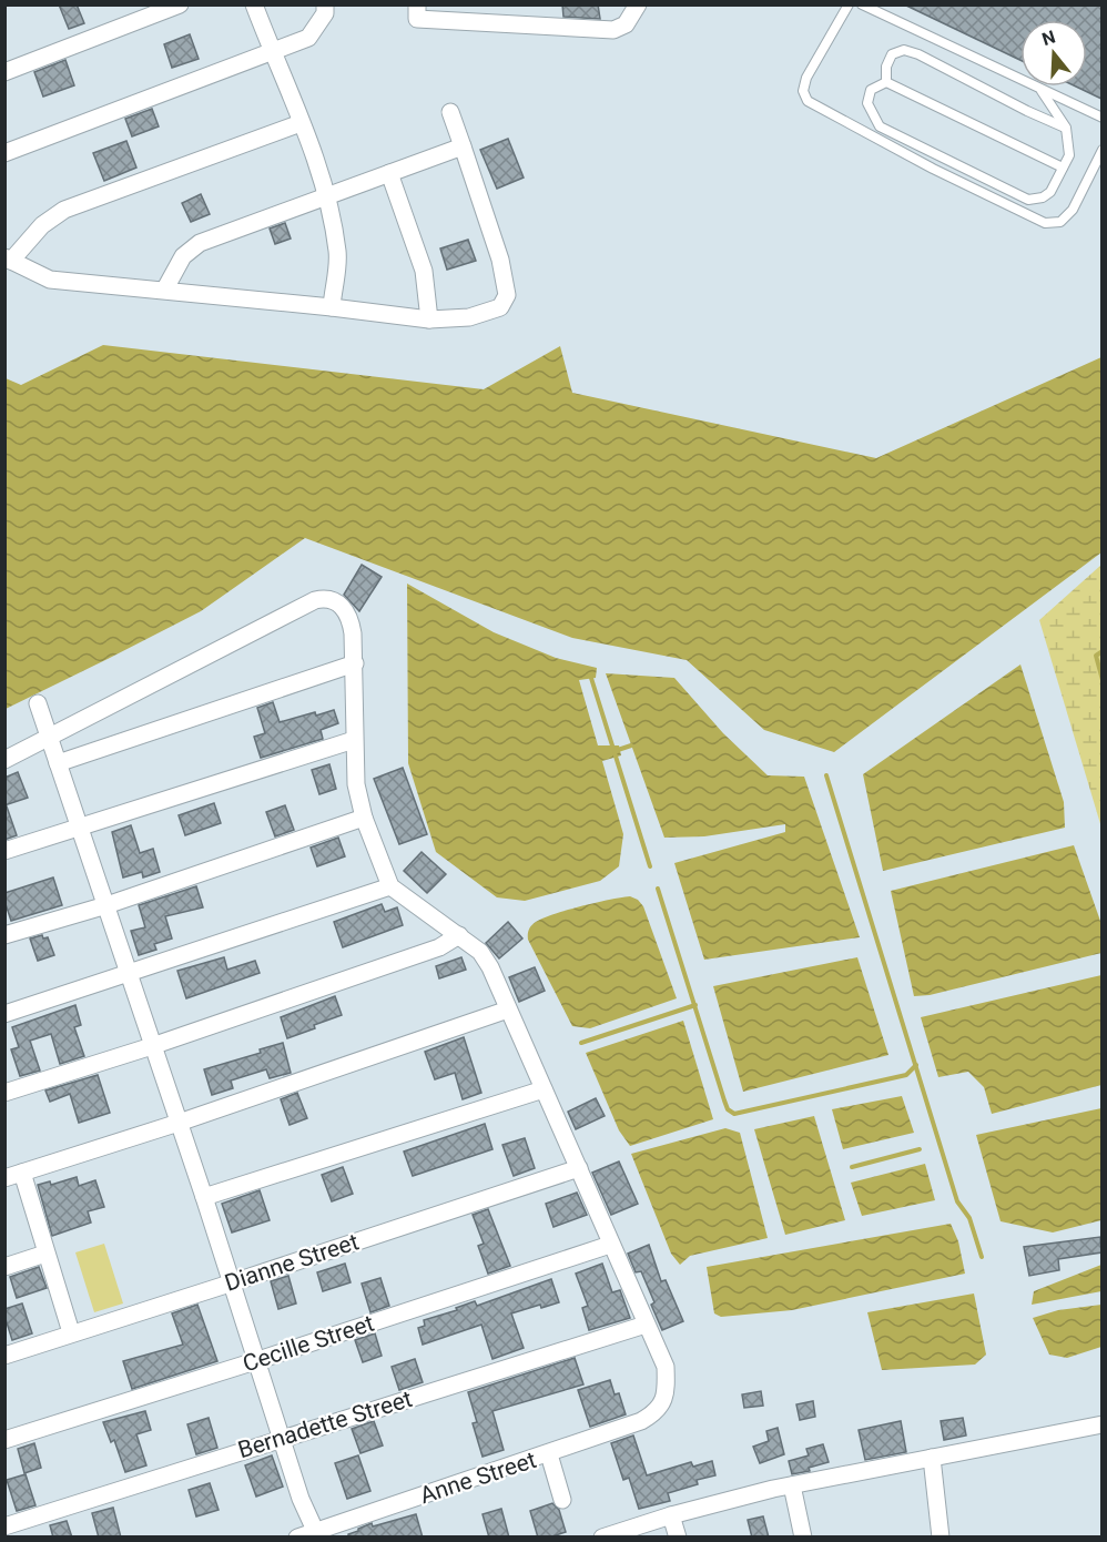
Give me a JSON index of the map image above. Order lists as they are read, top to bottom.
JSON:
{
  "streets": {
    "street": [
      "Dianne Street",
      "Cecille Street",
      "Bernadette Street",
      "Anne Street"
    ]
  },
  "crossings": [
    ["Bernadette Street", "Anne Street"]
  ],
  "north": "top"
}
